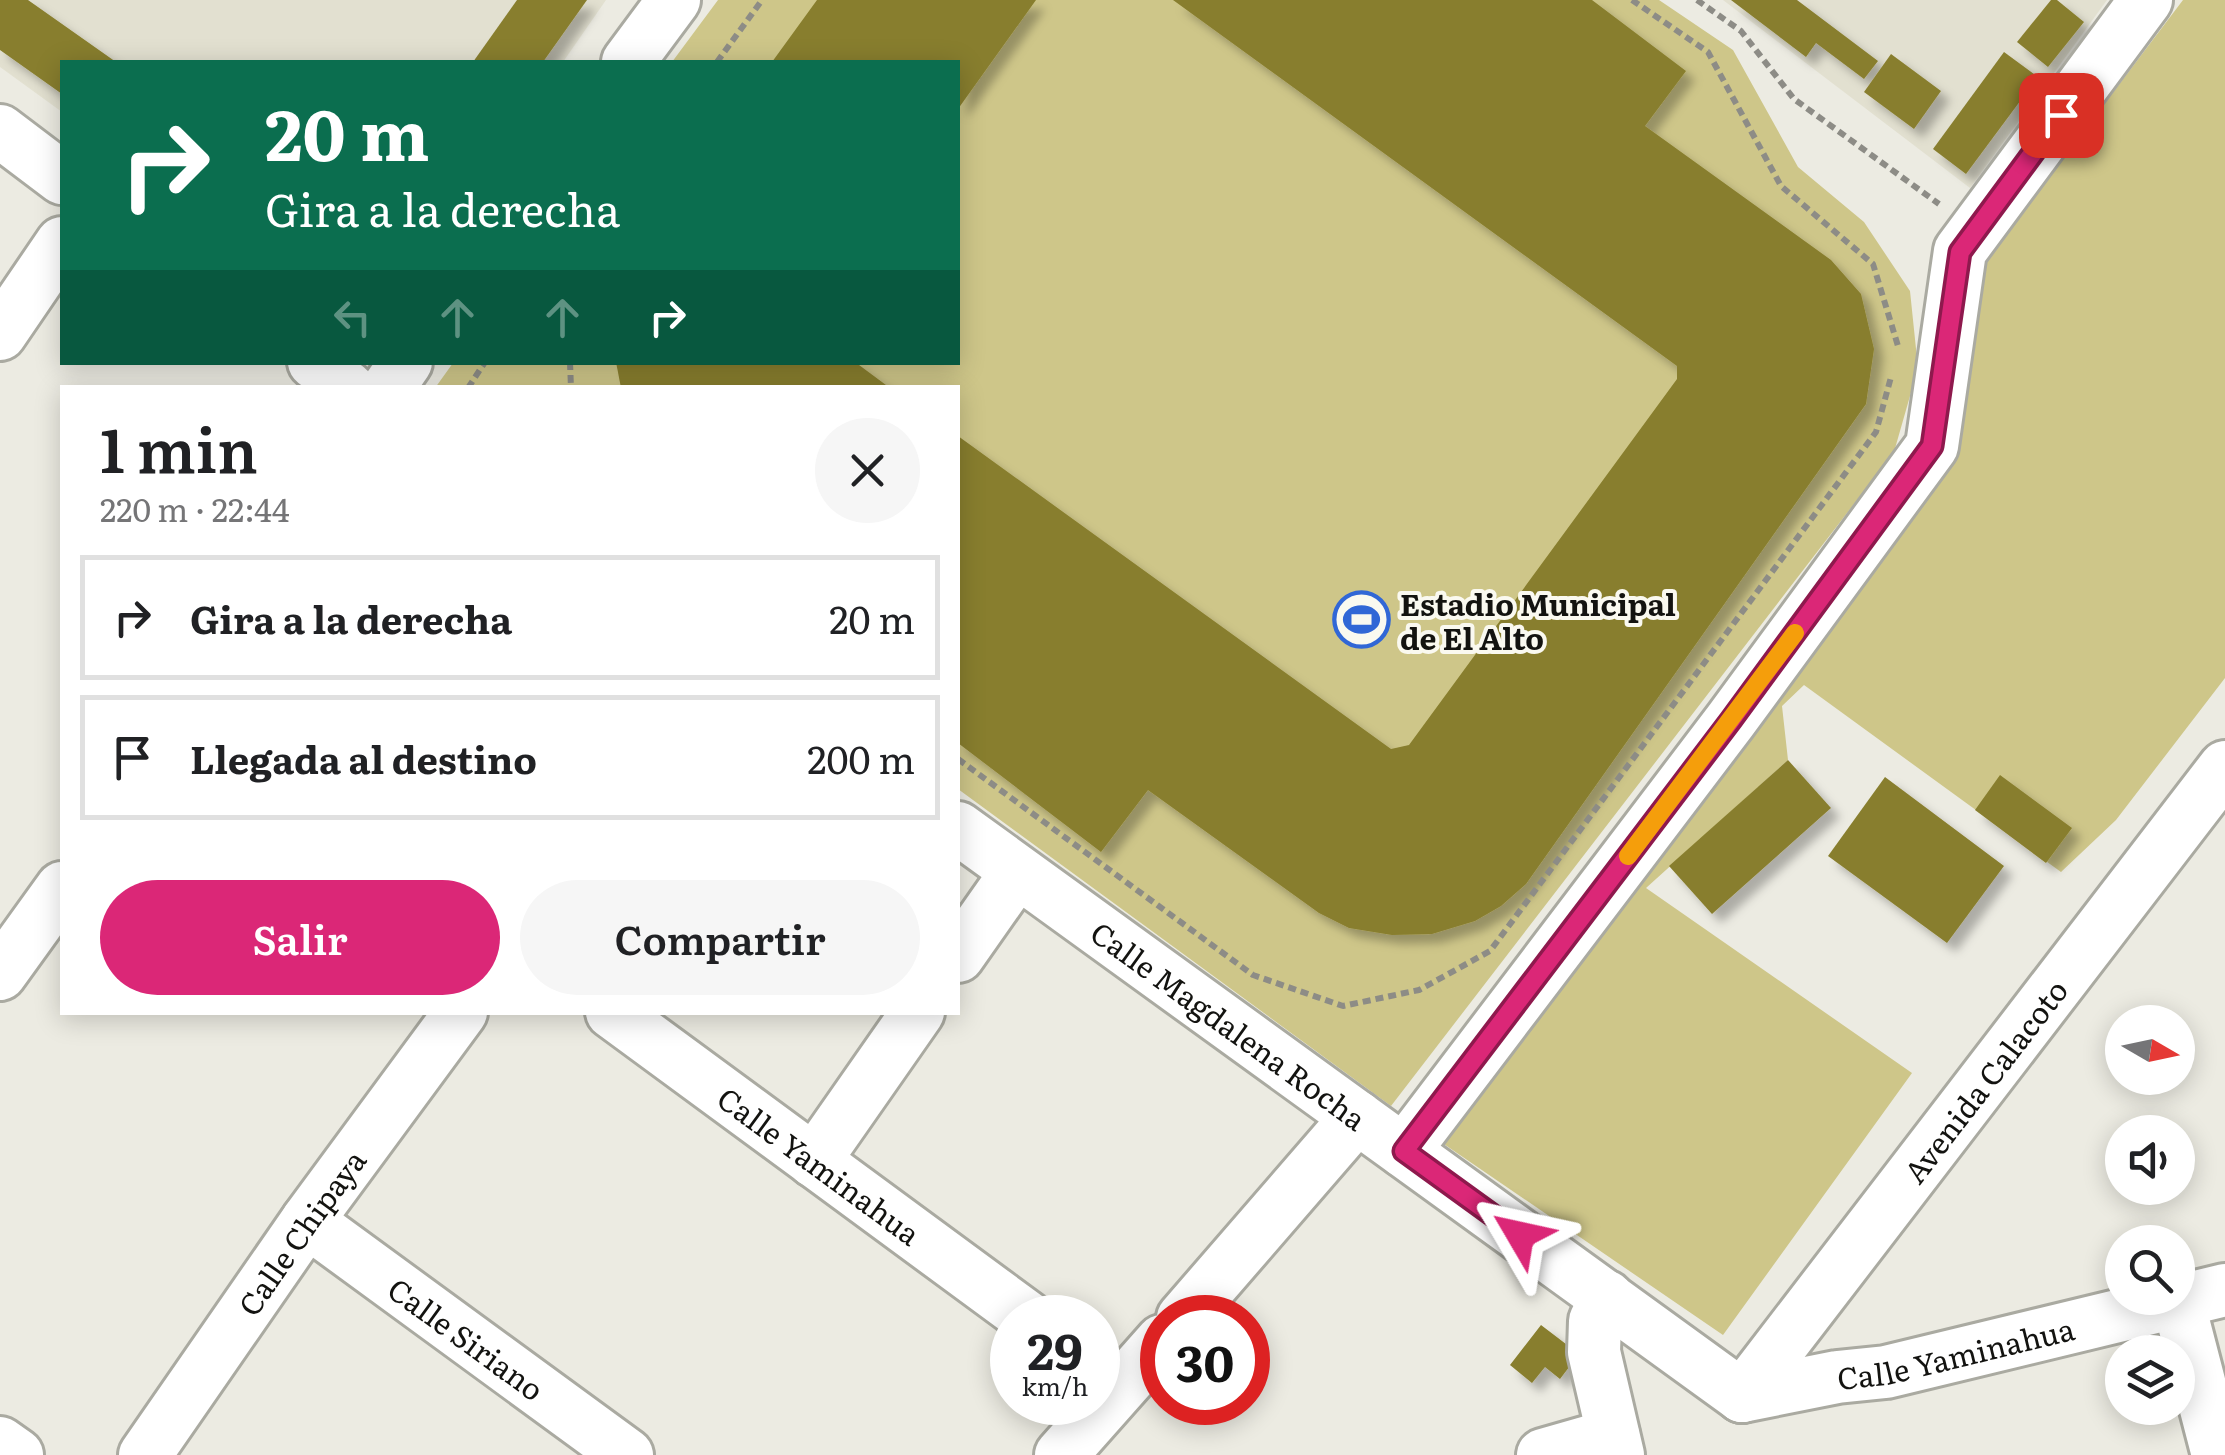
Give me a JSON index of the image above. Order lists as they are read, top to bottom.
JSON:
{
  "streets": {
    "street": [
      "Calle Magdalena Rocha",
      "Avenida Calacoto",
      "Calle Yaminahua",
      "Calle Chipaya",
      "Calle Siriano"
    ]
  },
  "crossings": [
    ["Calle Magdalena Rocha", "Avenida Calacoto"],
    ["Calle Magdalena Rocha", "Calle Yaminahua"],
    ["Avenida Calacoto", "Calle Yaminahua"],
    ["Calle Chipaya", "Calle Siriano"]
  ],
  "places": {
    "sports": ["Estadio Municipal de El Alto"]
  },
  "north": "right",
  "page": {
    "turn": ["20 m", "Gira a la derecha"],
    "heading": ["1 min", "220 m · 22:44"],
    "list": [
      {
        "name": "Gira a la derecha",
        "value": "20 m"
      },
      {
        "name": "Llegada al destino",
        "value": "200 m"
      }
    ],
    "buttons": ["Salir", "Compartir"],
    "speed": "29 km/h",
    "limit": "30"
  }
}
